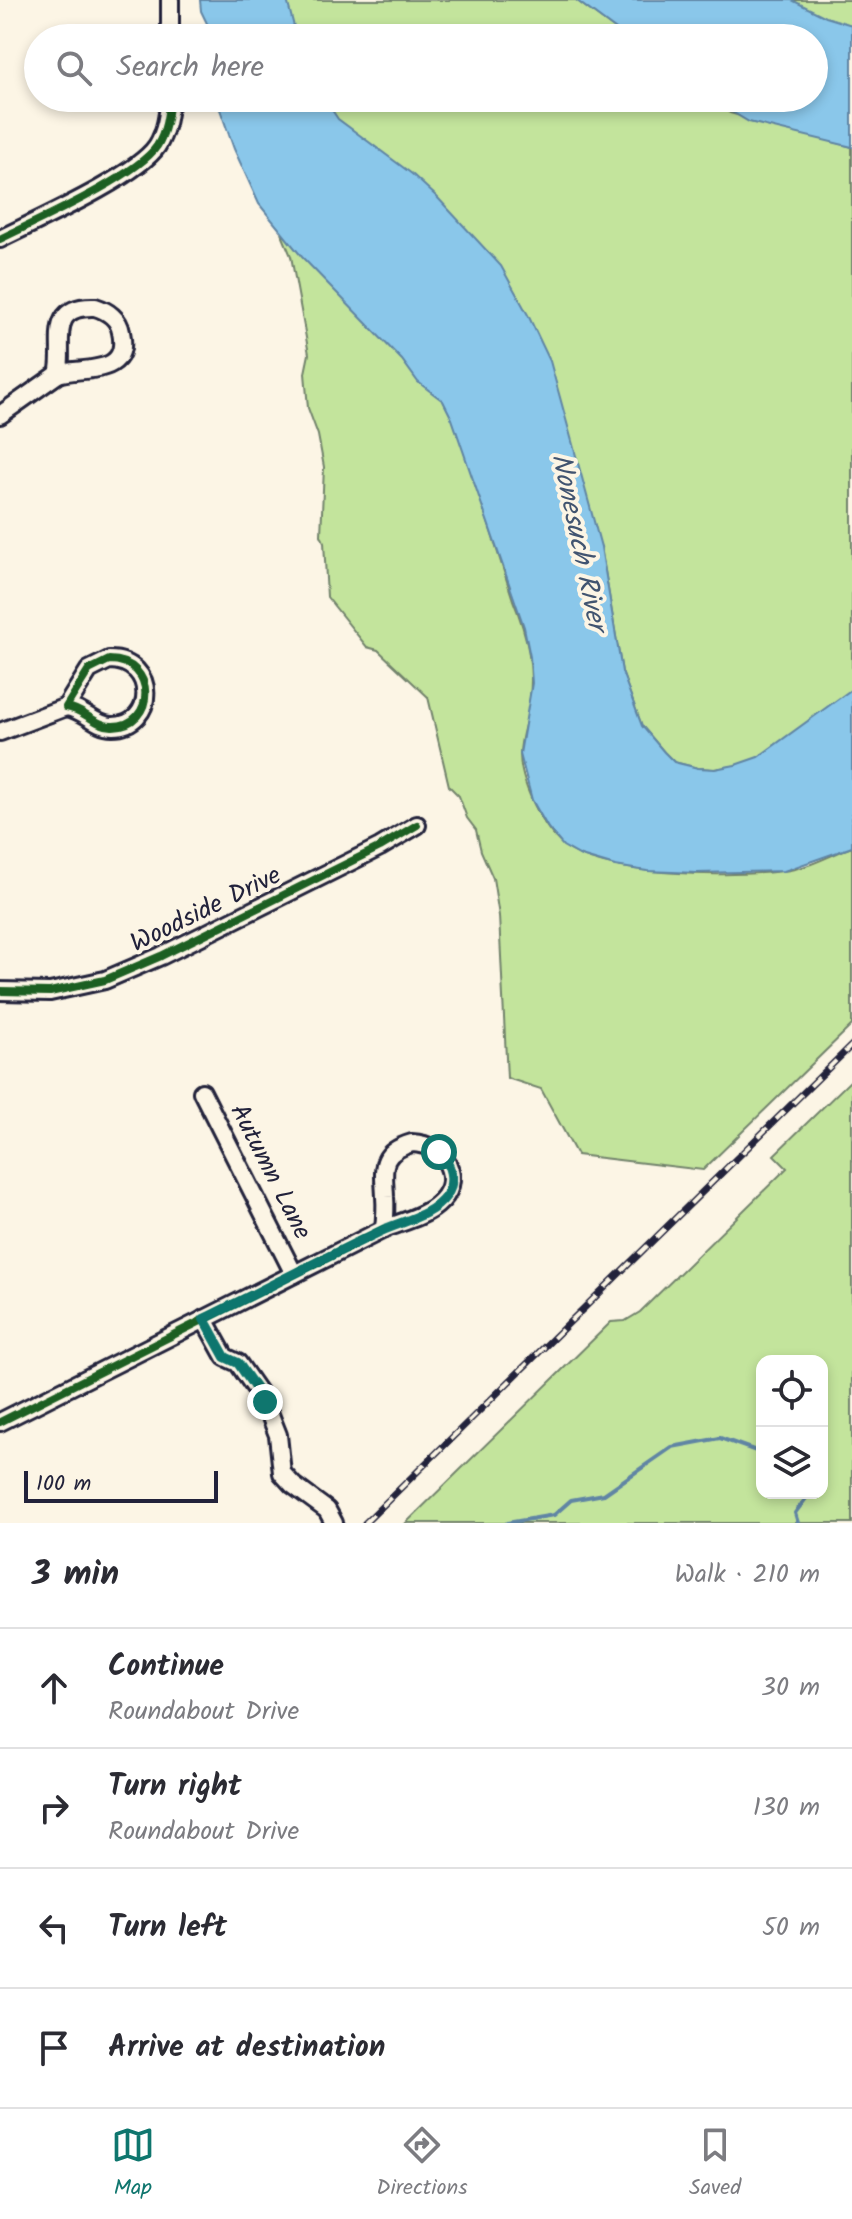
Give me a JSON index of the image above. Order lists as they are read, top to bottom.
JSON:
{
  "streets": {
    "street": ["Woodside Drive", "Autumn Lane"]
  },
  "water": ["Nonesuch River"],
  "scale_bar": "100 m",
  "page": {
    "search": "Search here",
    "scale": "100 m",
    "heading": ["3 min", "Walk · 210 m"],
    "list": [
      ["Continue", "Roundabout Drive", "30 m"],
      ["Turn right", "Roundabout Drive", "130 m"],
      ["Turn left", "50 m"],
      "Arrive at destination"
    ],
    "nav": ["Map", "Directions", "Saved"]
  }
}
